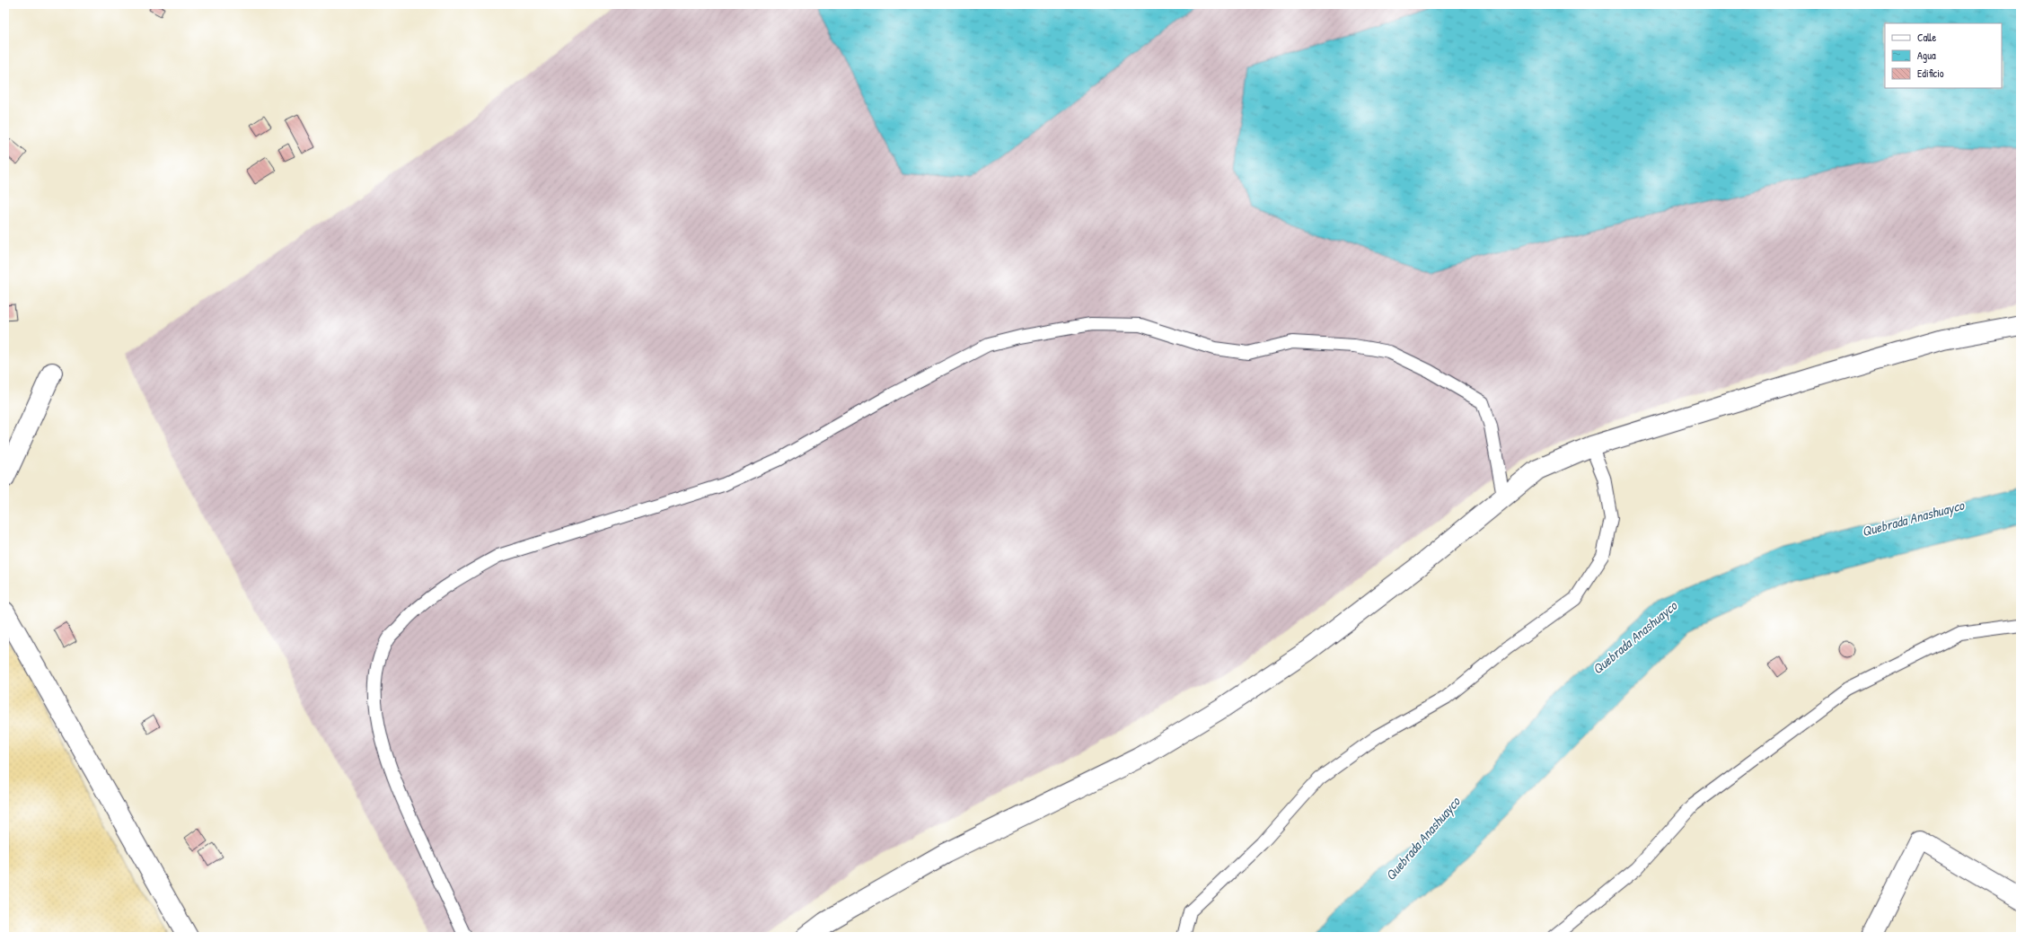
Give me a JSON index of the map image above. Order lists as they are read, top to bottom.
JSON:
{
  "water": ["Quebrada Anashuayco"],
  "legend": ["Calle", "Agua", "Edificio"]
}
